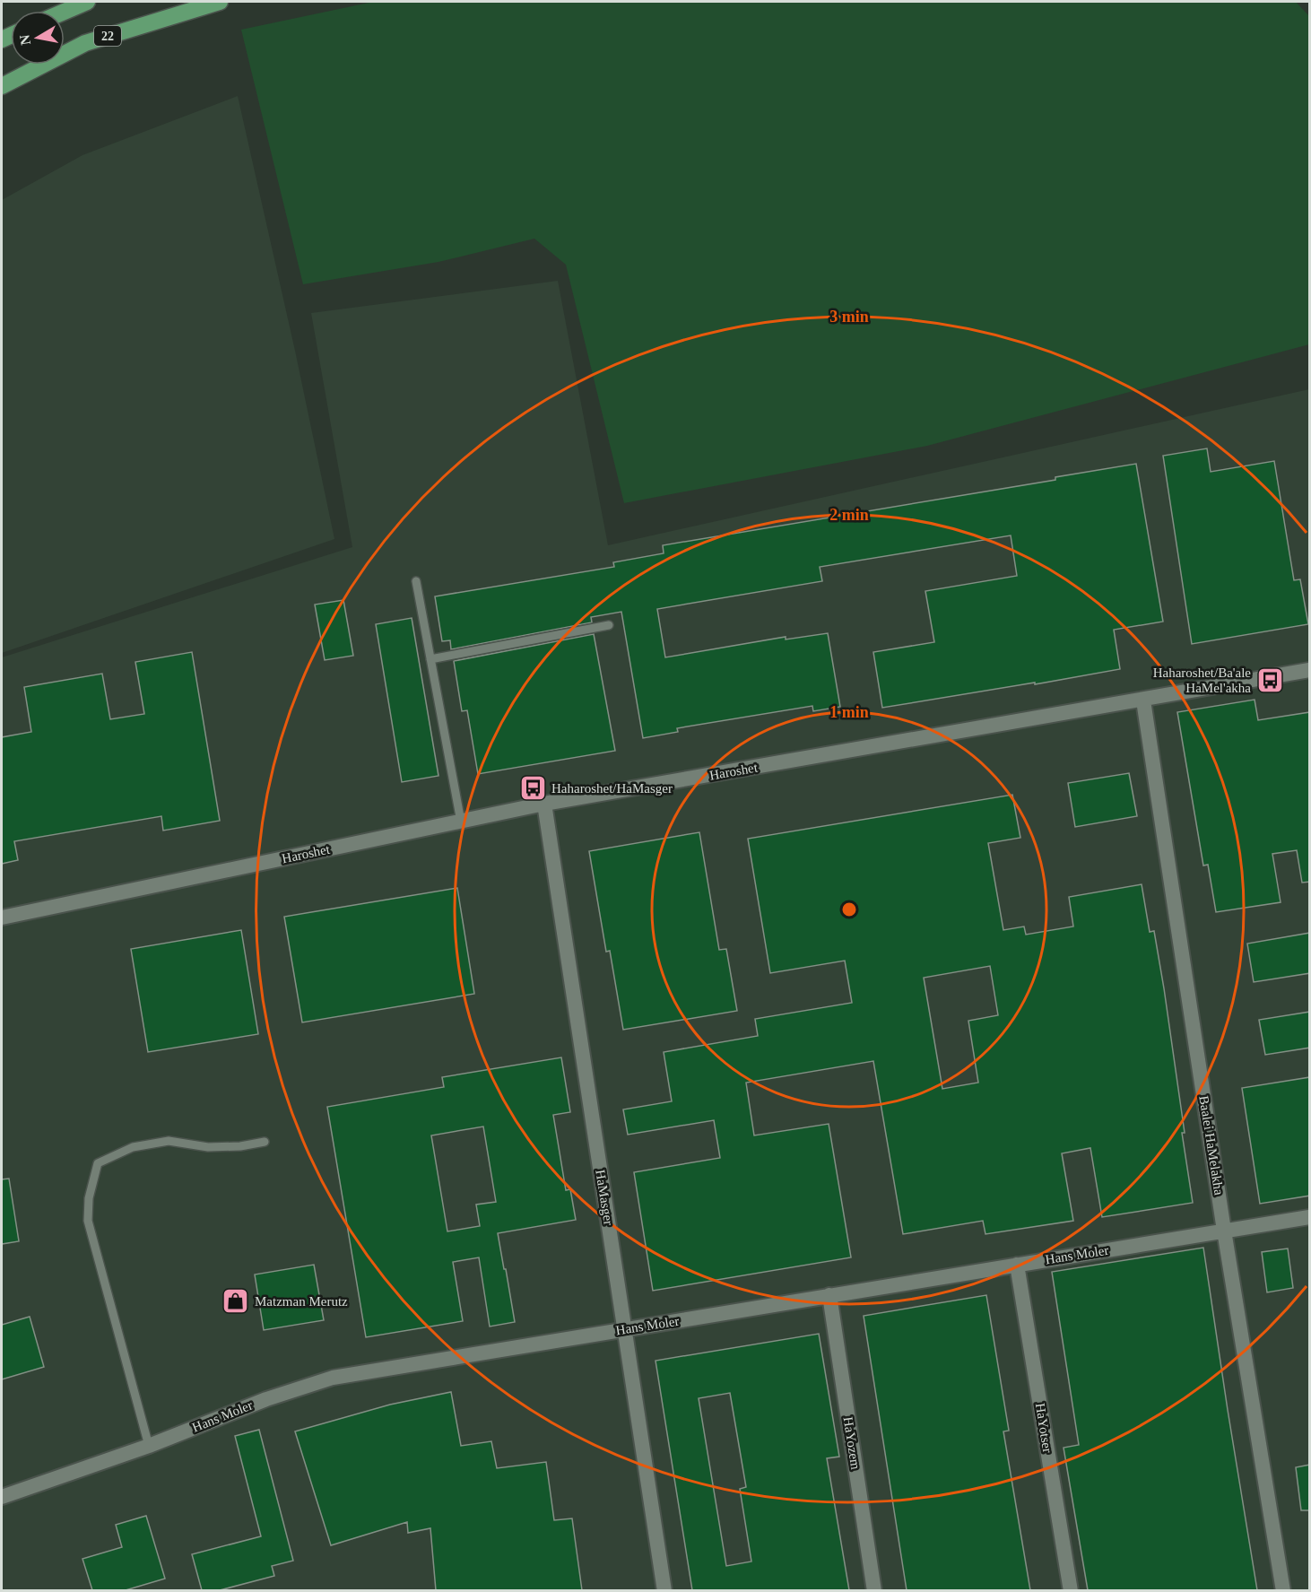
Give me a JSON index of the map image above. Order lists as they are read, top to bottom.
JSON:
{
  "streets": {
    "highway": ["22"],
    "street": [
      "Haroshet",
      "Baalei HaMelakha",
      "HaMasger",
      "Hans Moler",
      "HaYotser",
      "HaYozem"
    ]
  },
  "crossings": [
    ["Haroshet", "Baalei HaMelakha"],
    ["Haroshet", "HaMasger"],
    ["Baalei HaMelakha", "Hans Moler"],
    ["HaMasger", "Hans Moler"],
    ["Hans Moler", "HaYotser"],
    ["Hans Moler", "HaYozem"]
  ],
  "places": {
    "bus stop": ["Haharoshet/Ba'ale HaMel'akha", "Haharoshet/HaMasger"],
    "shop": ["Matzman Merutz"]
  },
  "north": "left",
  "rings": ["3 min", "2 min", "1 min"]
}
